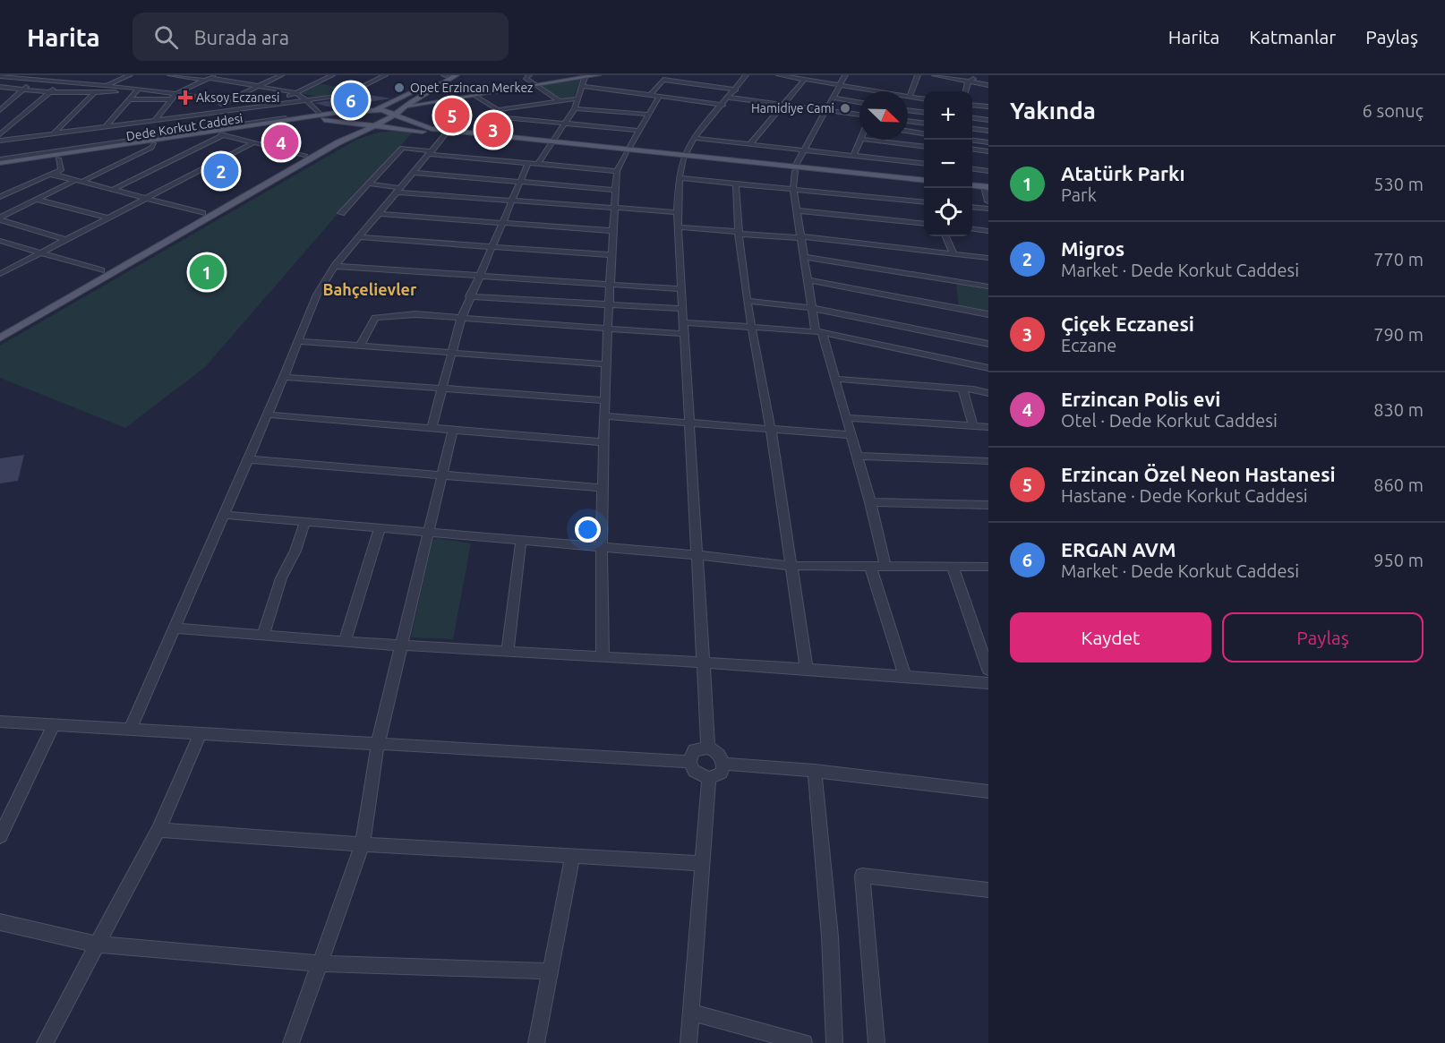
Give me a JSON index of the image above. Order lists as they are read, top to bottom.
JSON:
{
  "streets": {
    "main road": ["Dede Korkut Caddesi"]
  },
  "districts": ["Bahçelievler"],
  "places": {
    "other": ["Opet Erzincan Merkez", "Hamidiye Cami"],
    "health": ["Aksoy Eczanesi"]
  },
  "north": "bottom right",
  "page": {
    "header": "Harita",
    "search": "Burada ara",
    "nav": ["Harita", "Katmanlar", "Paylaş"],
    "heading": ["Yakında", "6 sonuç"],
    "pins": [
      "6",
      "5",
      "3",
      "4",
      "2",
      "1"
    ],
    "map_buttons": ["+", "−"],
    "list": [
      {
        "mark": "1",
        "name": "Atatürk Parkı",
        "note": "Park",
        "value": "530 m"
      },
      {
        "mark": "2",
        "name": "Migros",
        "note": "Market · Dede Korkut Caddesi",
        "value": "770 m"
      },
      {
        "mark": "3",
        "name": "Çiçek Eczanesi",
        "note": "Eczane",
        "value": "790 m"
      },
      {
        "mark": "4",
        "name": "Erzincan Polis evi",
        "note": "Otel · Dede Korkut Caddesi",
        "value": "830 m"
      },
      {
        "mark": "5",
        "name": "Erzincan Özel Neon Hastanesi",
        "note": "Hastane · Dede Korkut Caddesi",
        "value": "860 m"
      },
      {
        "mark": "6",
        "name": "ERGAN AVM",
        "note": "Market · Dede Korkut Caddesi",
        "value": "950 m"
      }
    ],
    "buttons": ["Kaydet", "Paylaş"]
  }
}
